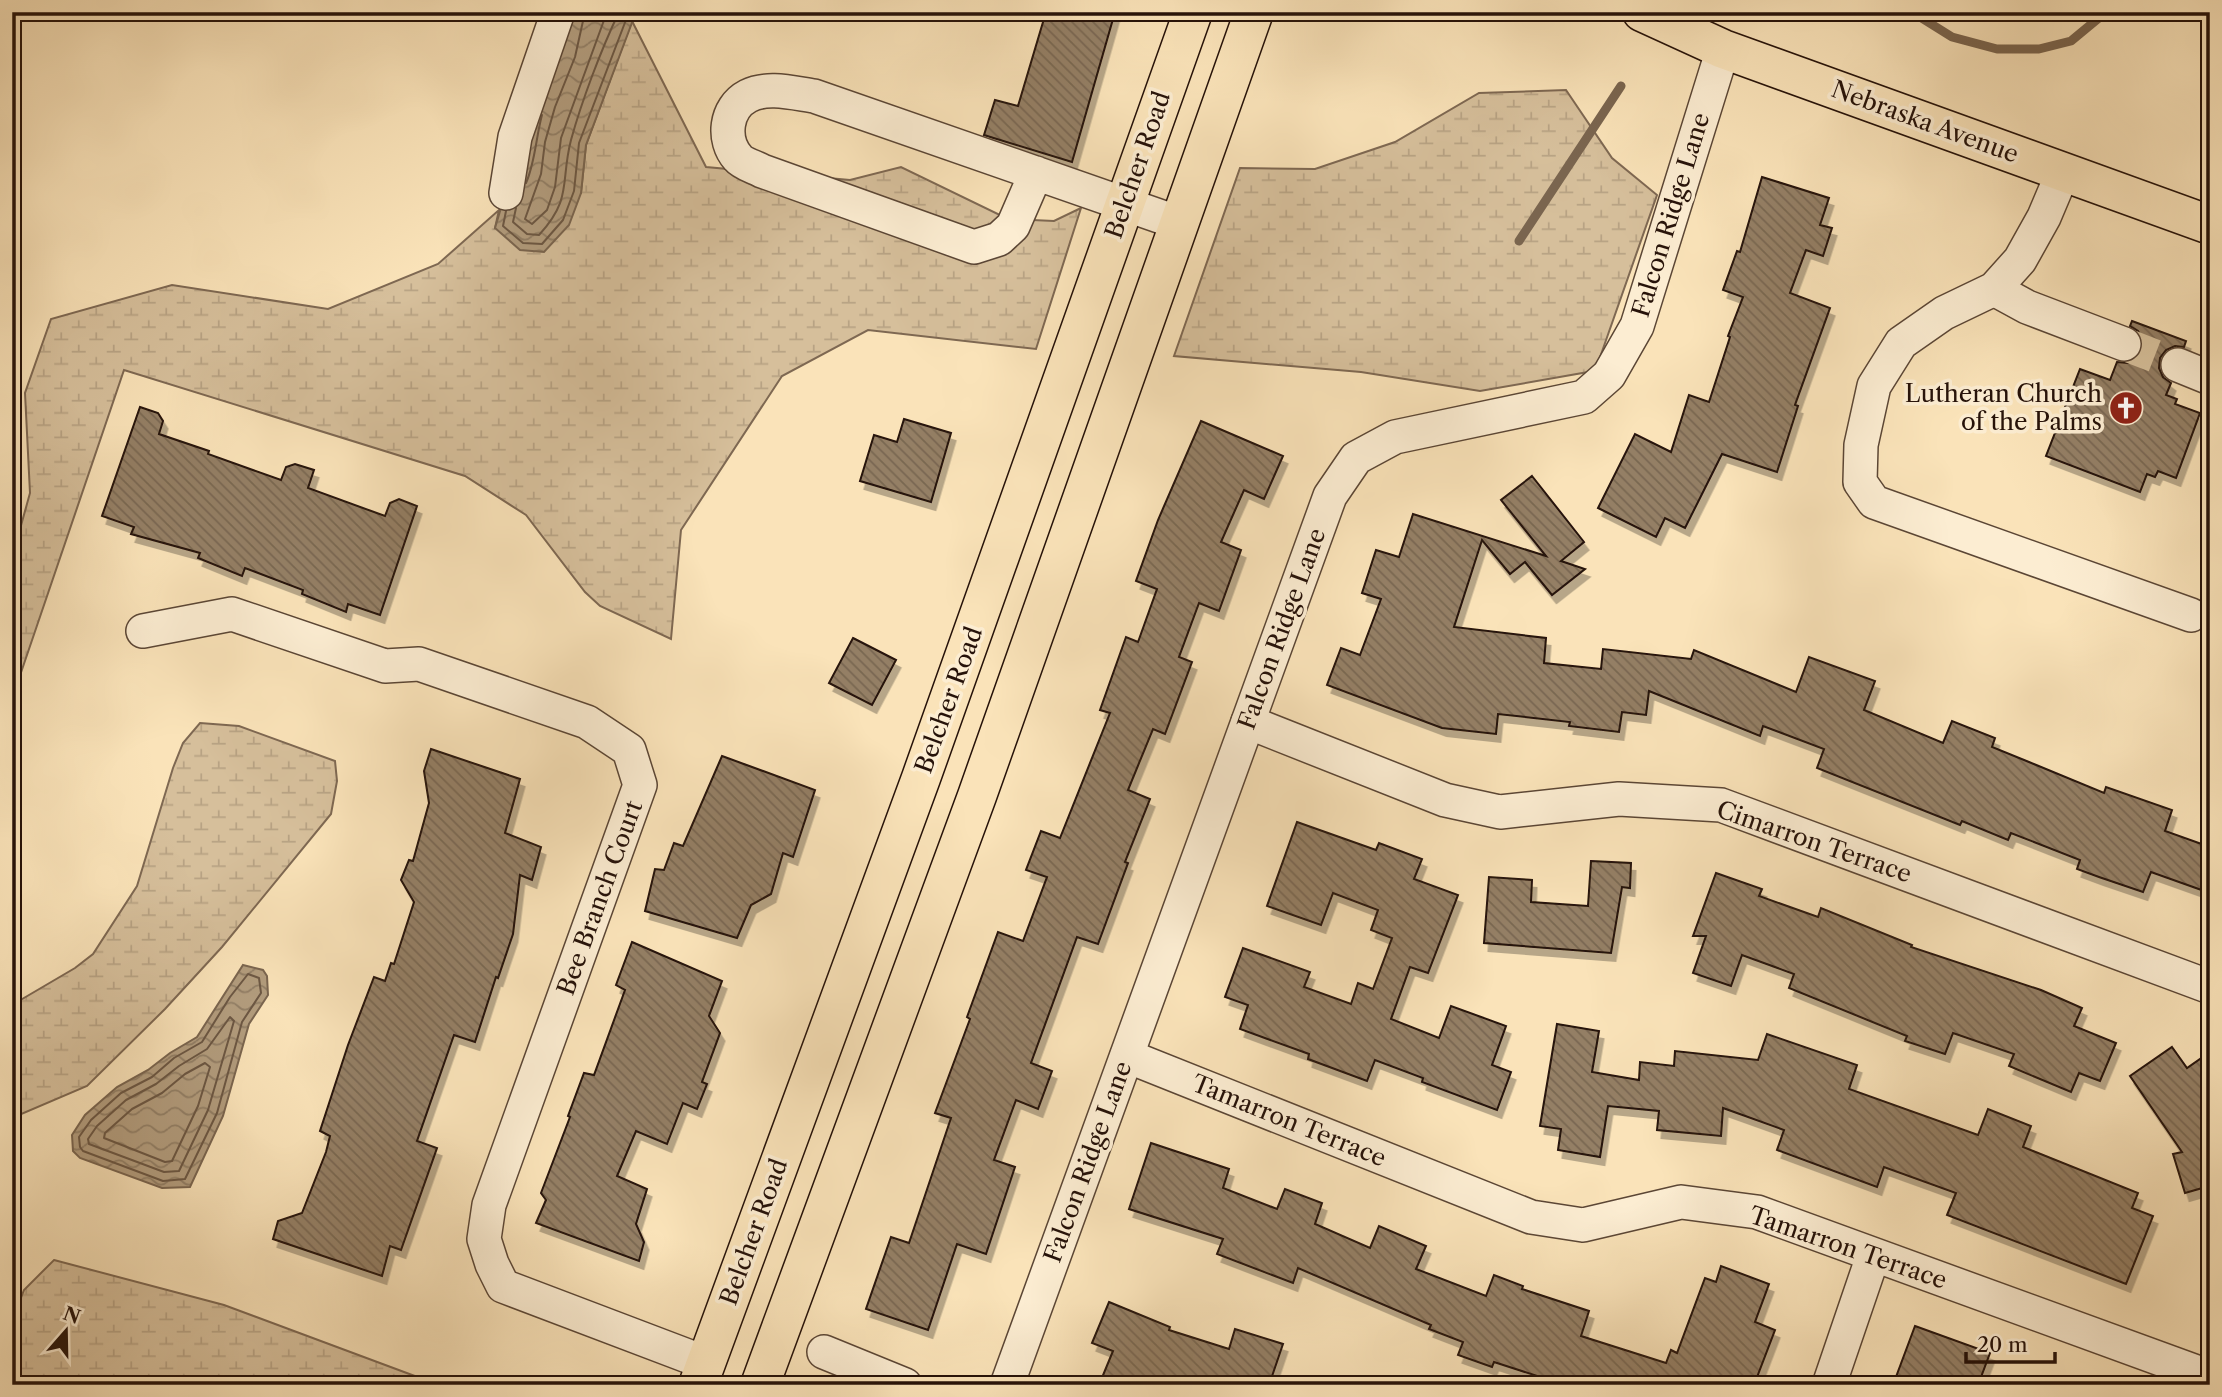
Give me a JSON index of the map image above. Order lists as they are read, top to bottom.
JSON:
{
  "streets": {
    "main road": ["Nebraska Avenue", "Belcher Road"],
    "street": [
      "Falcon Ridge Lane",
      "Cimarron Terrace",
      "Bee Branch Court",
      "Tamarron Terrace"
    ]
  },
  "crossings": [
    ["Nebraska Avenue", "Falcon Ridge Lane"],
    ["Belcher Road", "Bee Branch Court"],
    ["Falcon Ridge Lane", "Cimarron Terrace"],
    ["Falcon Ridge Lane", "Tamarron Terrace"]
  ],
  "places": {
    "church": ["Lutheran Church of the Palms"]
  },
  "scale_bar": "20 m",
  "north": "top"
}
